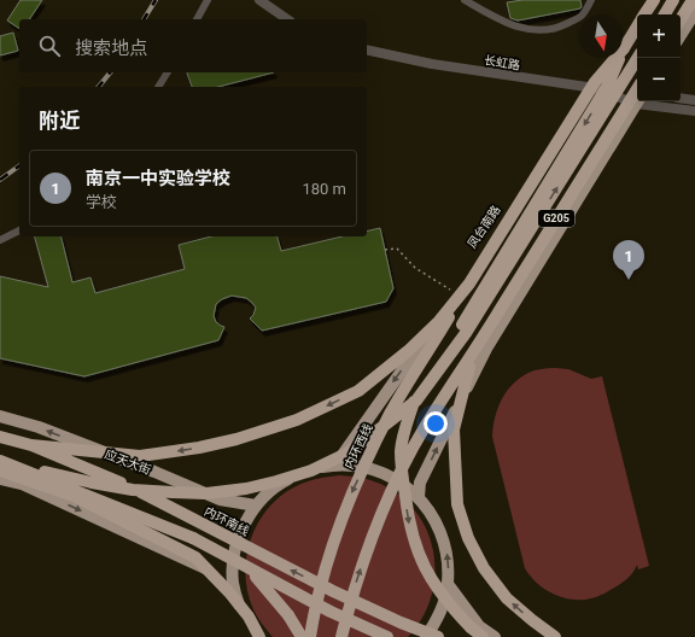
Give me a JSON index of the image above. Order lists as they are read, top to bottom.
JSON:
{
  "streets": {
    "highway": ["G205", "内环西线", "内环南线"],
    "main road": ["凤台南路", "应天大街"],
    "street": ["长虹路"]
  },
  "crossings": [
    ["长虹路", "凤台南路"]
  ],
  "north": "bottom",
  "page": {
    "map_buttons": ["+", "−"],
    "search": "搜索地点",
    "heading": "附近",
    "list": [
      {
        "mark": "1",
        "name": "南京一中实验学校",
        "note": "学校",
        "value": "180 m"
      }
    ],
    "pins": "1"
  }
}
